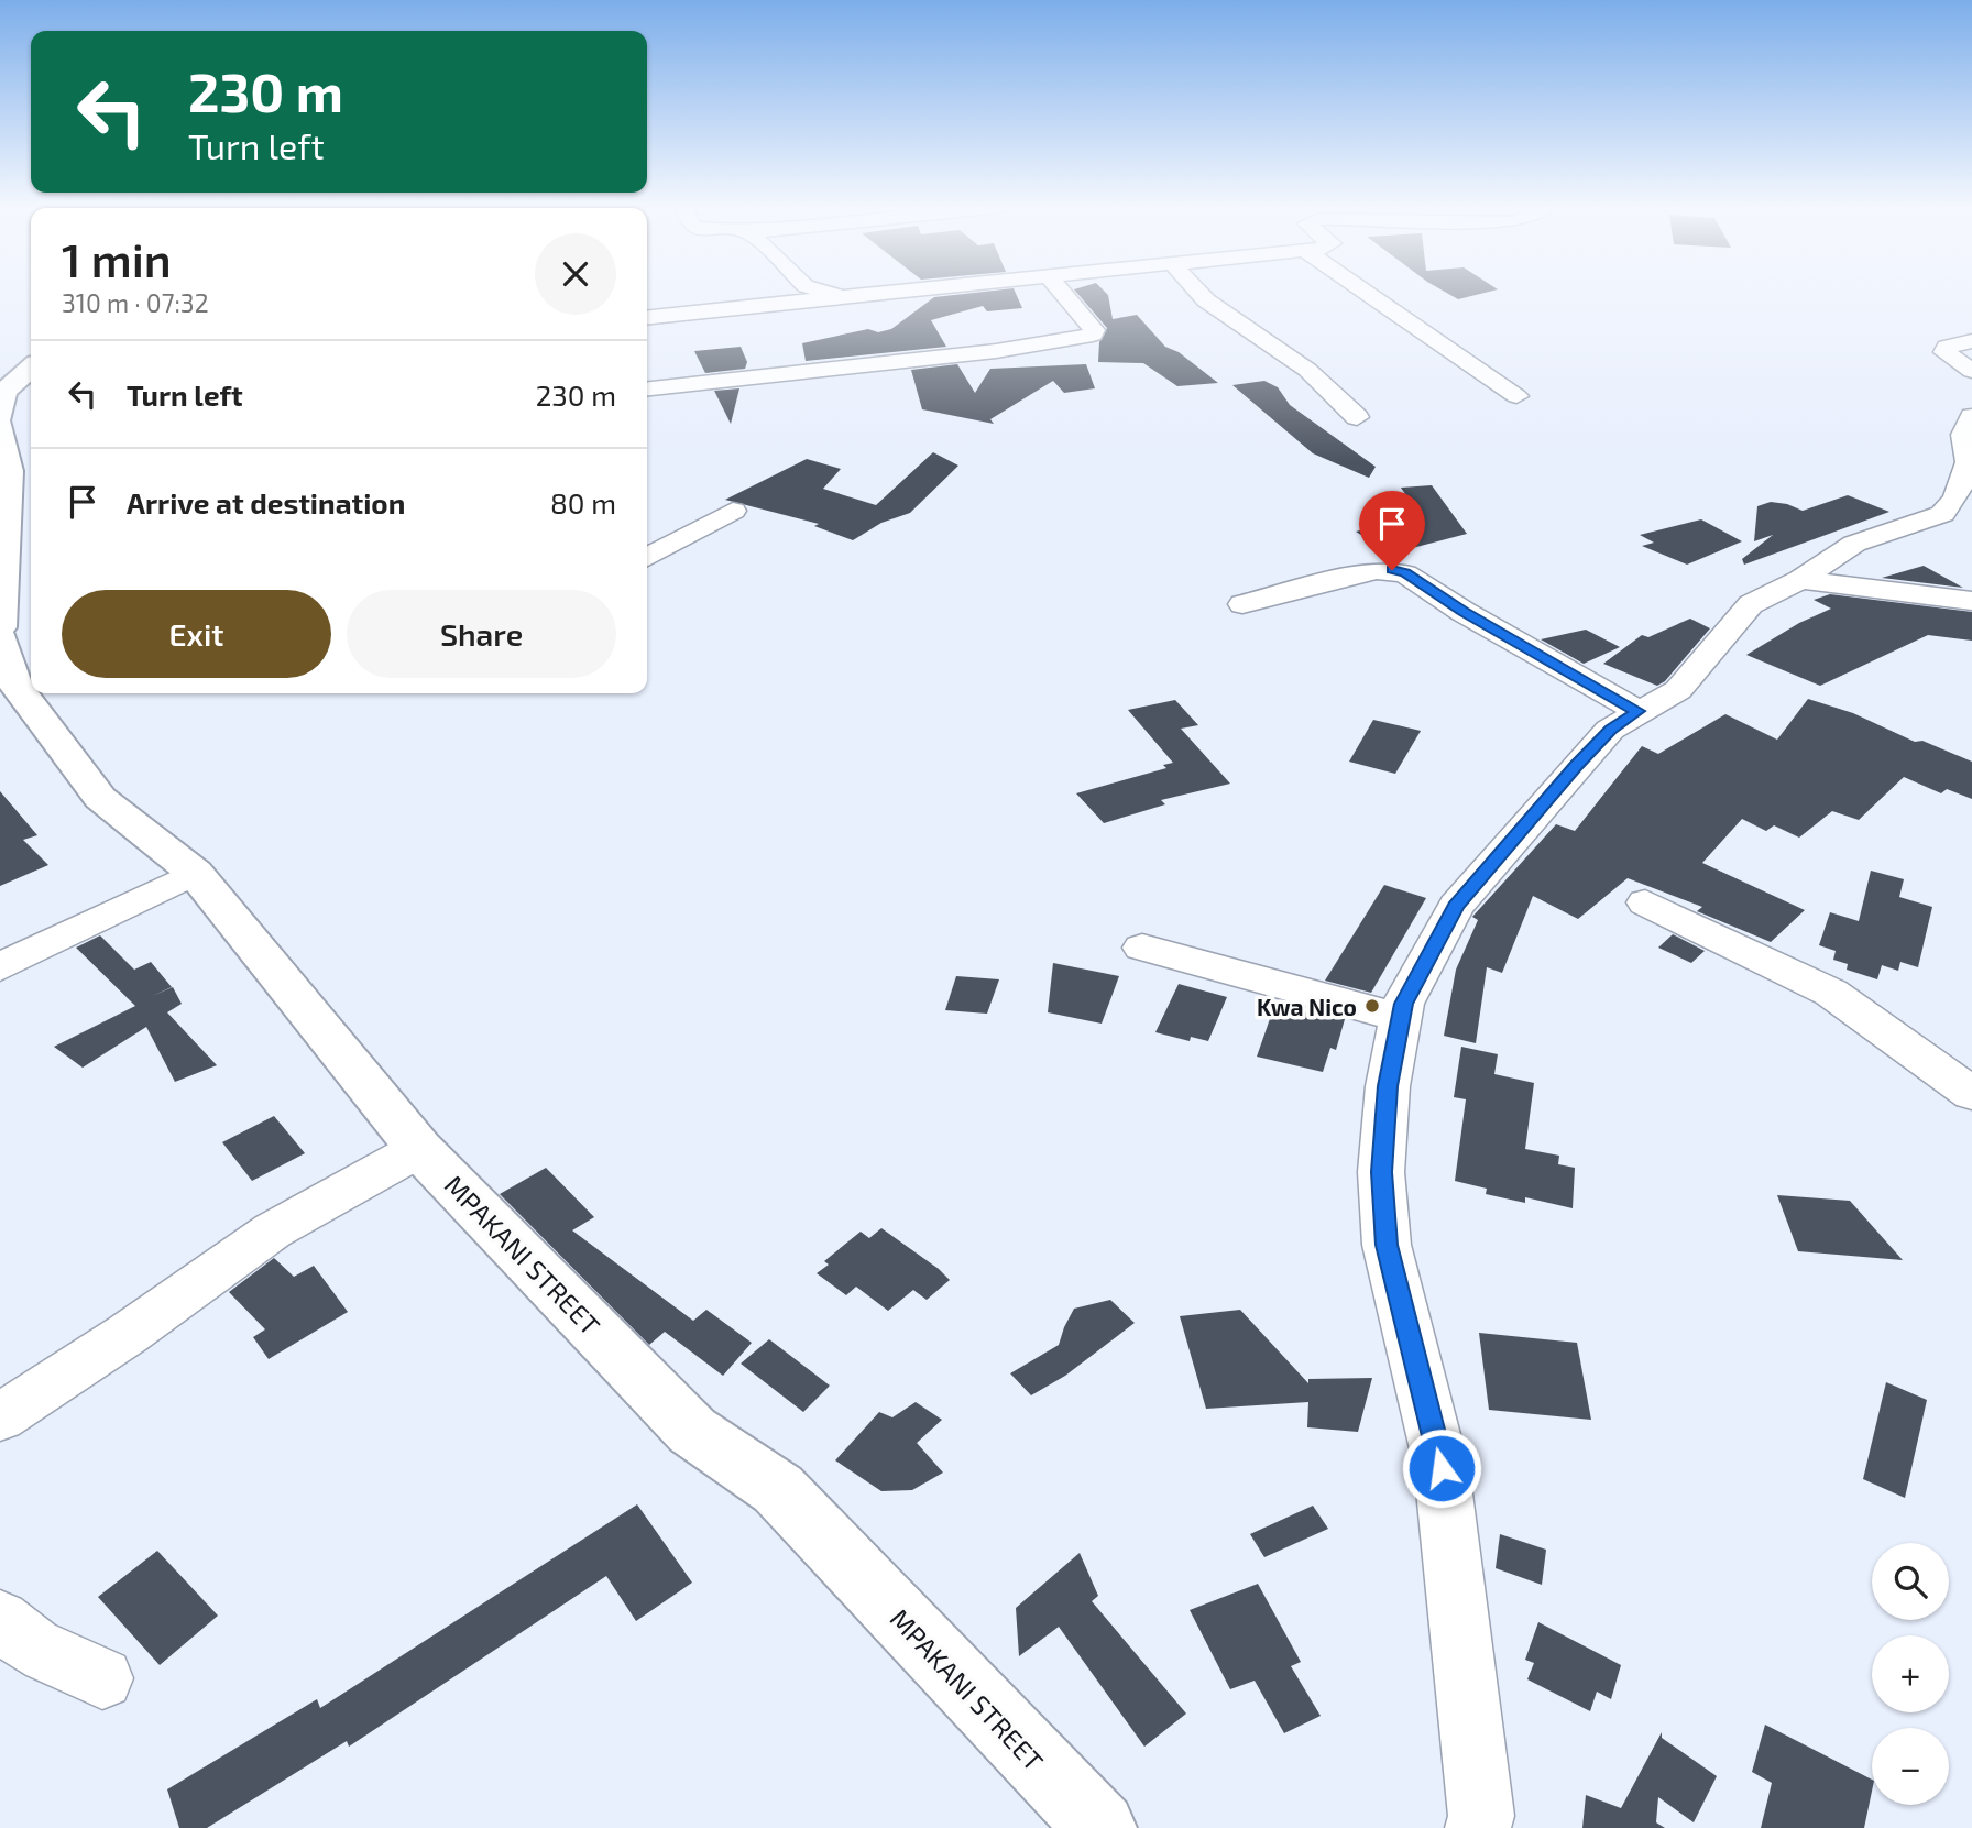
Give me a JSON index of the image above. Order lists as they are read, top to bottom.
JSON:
{
  "streets": {
    "street": ["MPAKANI STREET"]
  },
  "places": ["Kwa Nico"],
  "page": {
    "turn": ["230 m", "Turn left"],
    "heading": ["1 min", "310 m · 07:32"],
    "list": [
      {
        "name": "Turn left",
        "value": "230 m"
      },
      {
        "name": "Arrive at destination",
        "value": "80 m"
      }
    ],
    "buttons": ["Exit", "Share"],
    "map_buttons": ["+", "−"]
  }
}
